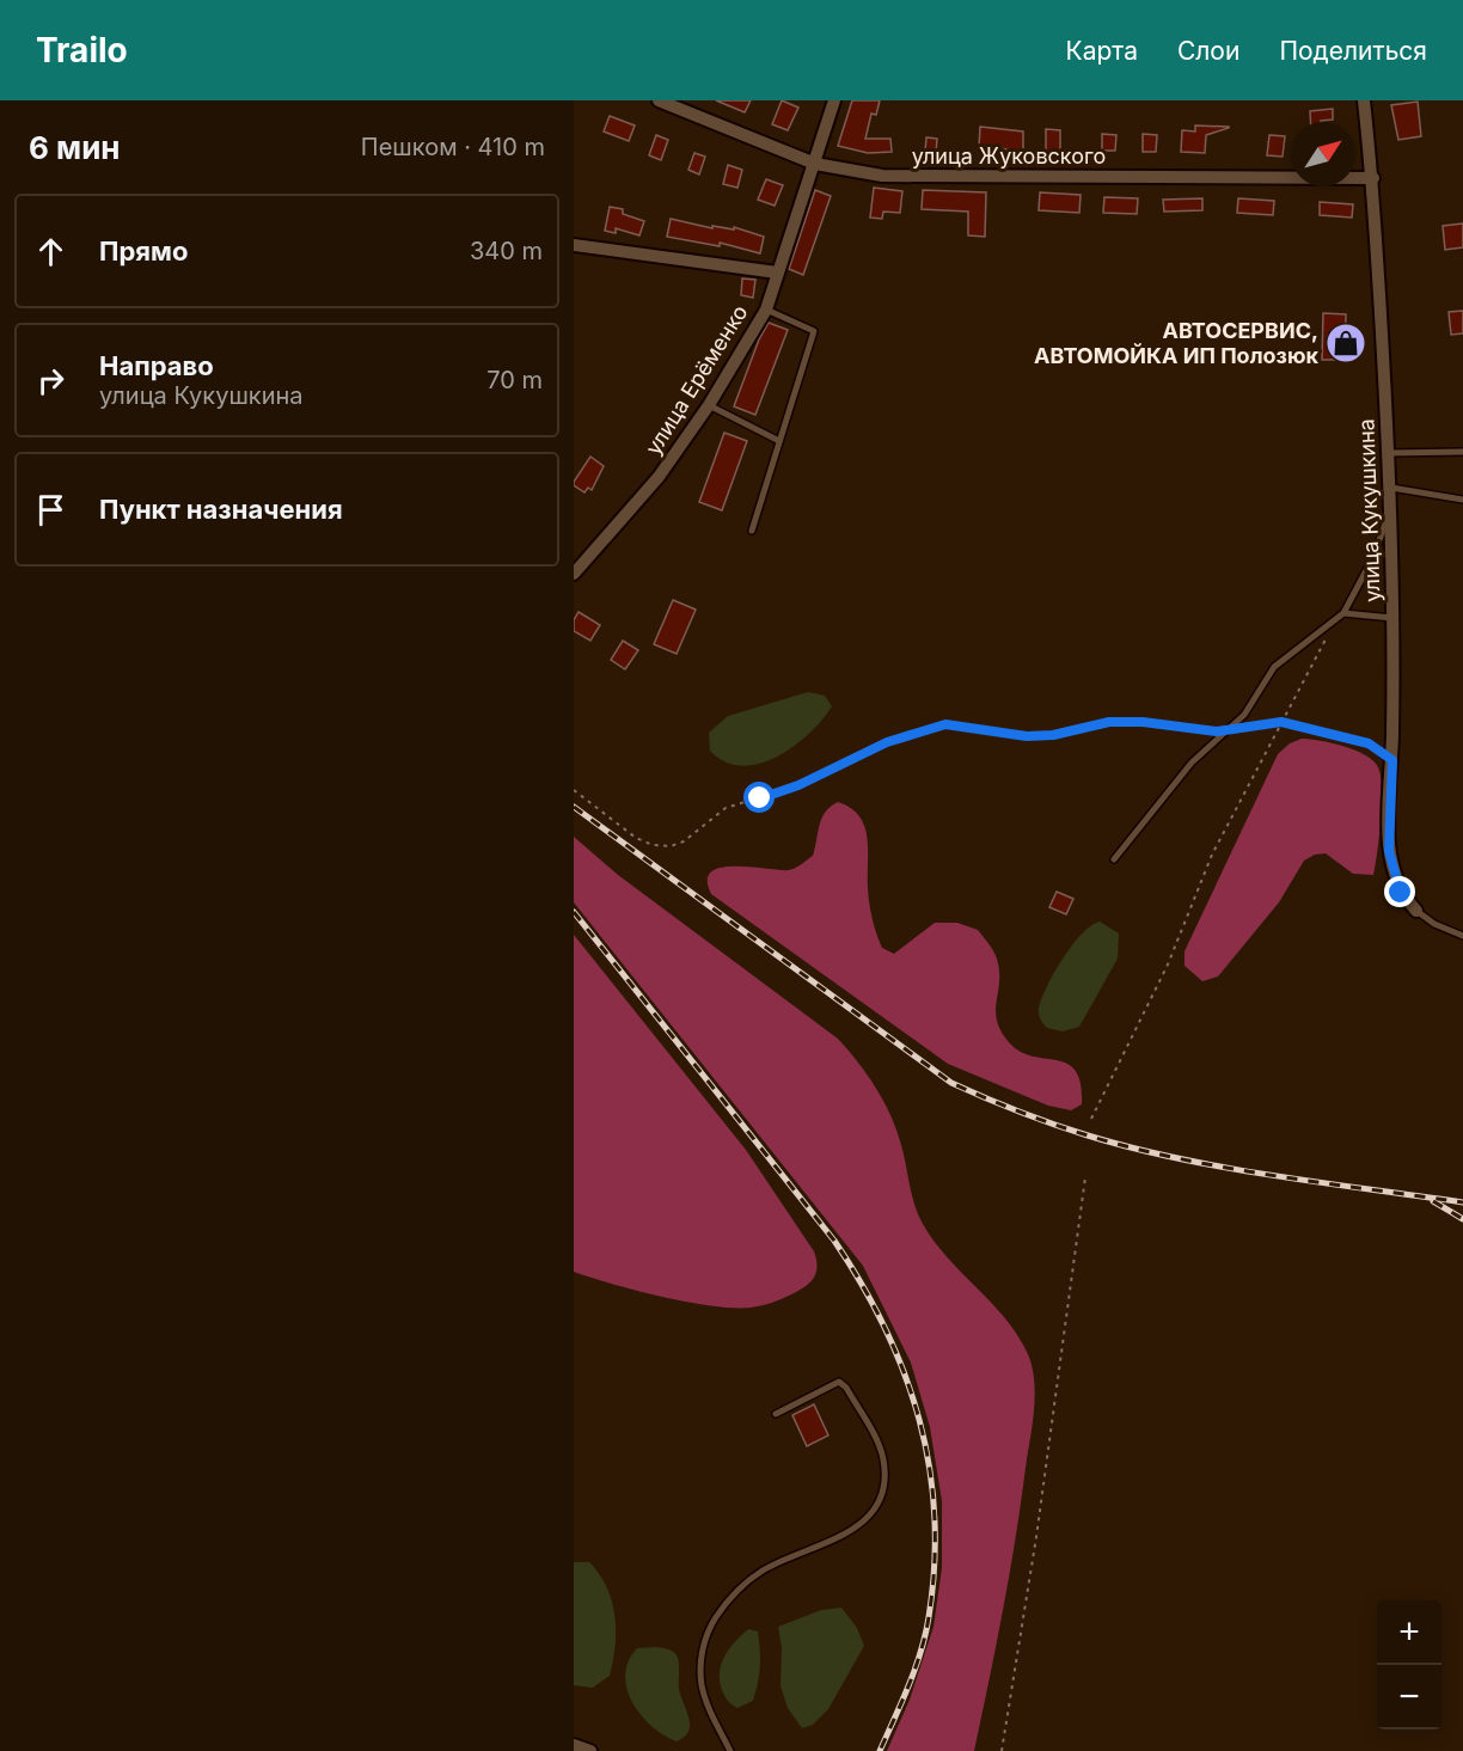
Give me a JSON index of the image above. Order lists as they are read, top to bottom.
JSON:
{
  "streets": {
    "street": ["улица Жуковского", "улица Ерёменко", "улица Кукушкина"]
  },
  "crossings": [
    ["улица Жуковского", "улица Ерёменко"],
    ["улица Жуковского", "улица Кукушкина"]
  ],
  "places": {
    "shop": ["АВТОСЕРВИС, АВТОМОЙКА ИП Полозюк"]
  },
  "north": "top right",
  "page": {
    "header": "Trailo",
    "nav": ["Карта", "Слои", "Поделиться"],
    "heading": ["6 мин", "Пешком · 410 m"],
    "list": [
      ["Прямо", "340 m"],
      ["Направо", "улица Кукушкина", "70 m"],
      "Пункт назначения"
    ],
    "map_buttons": ["+", "−"]
  }
}
